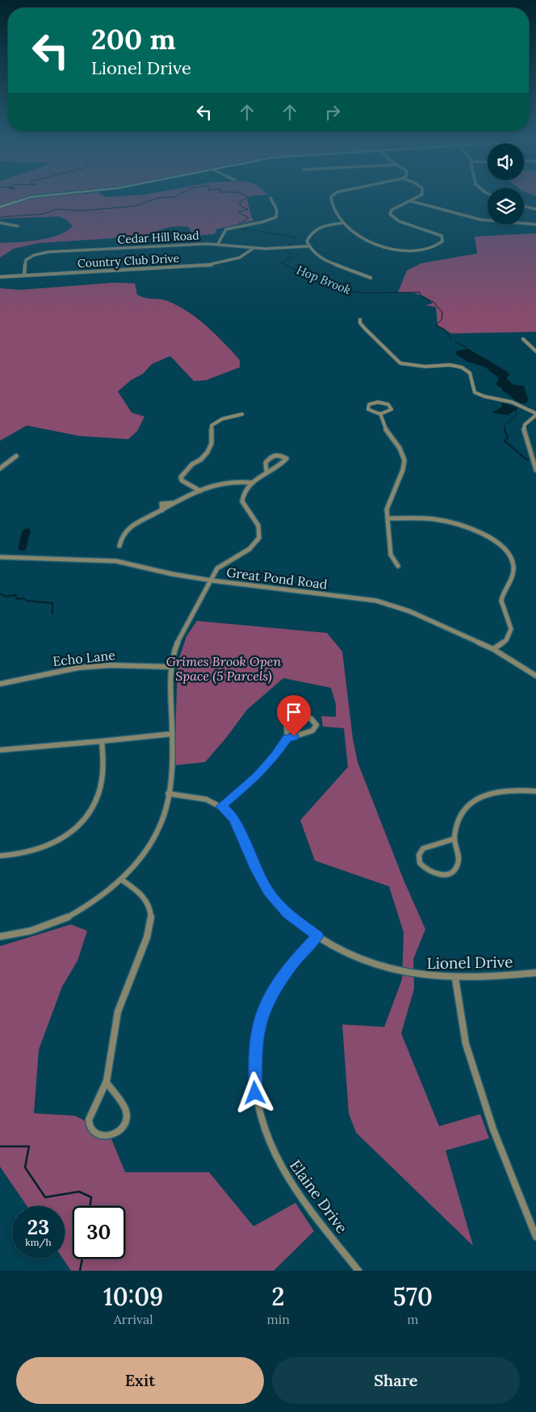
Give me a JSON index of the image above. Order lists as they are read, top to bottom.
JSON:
{
  "streets": {
    "street": [
      "Cedar Hill Road",
      "Country Club Drive",
      "Great Pond Road",
      "Echo Lane",
      "Lionel Drive",
      "Elaine Drive"
    ]
  },
  "crossings": [
    ["Cedar Hill Road", "Country Club Drive"],
    ["Lionel Drive", "Elaine Drive"]
  ],
  "water": ["Hop Brook"],
  "parks": ["Grimes Brook Open Space (5 Parcels)"],
  "page": {
    "turn": ["200 m", "Lionel Drive"],
    "speed": "23 km/h",
    "limit": "30",
    "eta": [
      "10:09",
      "Arrival",
      "2",
      "min",
      "570",
      "m"
    ],
    "buttons": ["Exit", "Share"]
  }
}
